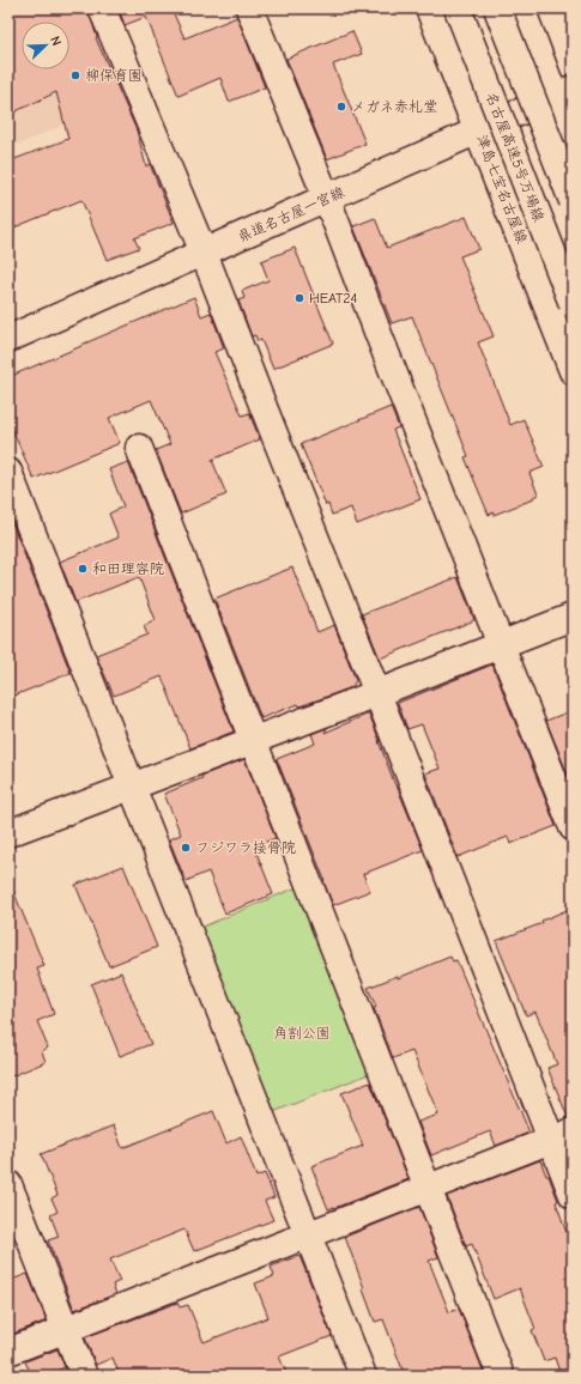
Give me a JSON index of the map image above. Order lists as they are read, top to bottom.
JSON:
{
  "streets": {
    "main road": ["名古屋高速5号万場線", "津島七宝名古屋線", "県道名古屋一宮線"]
  },
  "crossings": [
    ["津島七宝名古屋線", "県道名古屋一宮線"]
  ],
  "parks": ["角割公園"],
  "places": [
    "柳保育園",
    "メガネ赤札堂",
    "HEAT24",
    "和田理容院",
    "フジワラ接骨院"
  ],
  "north": "top right"
}
